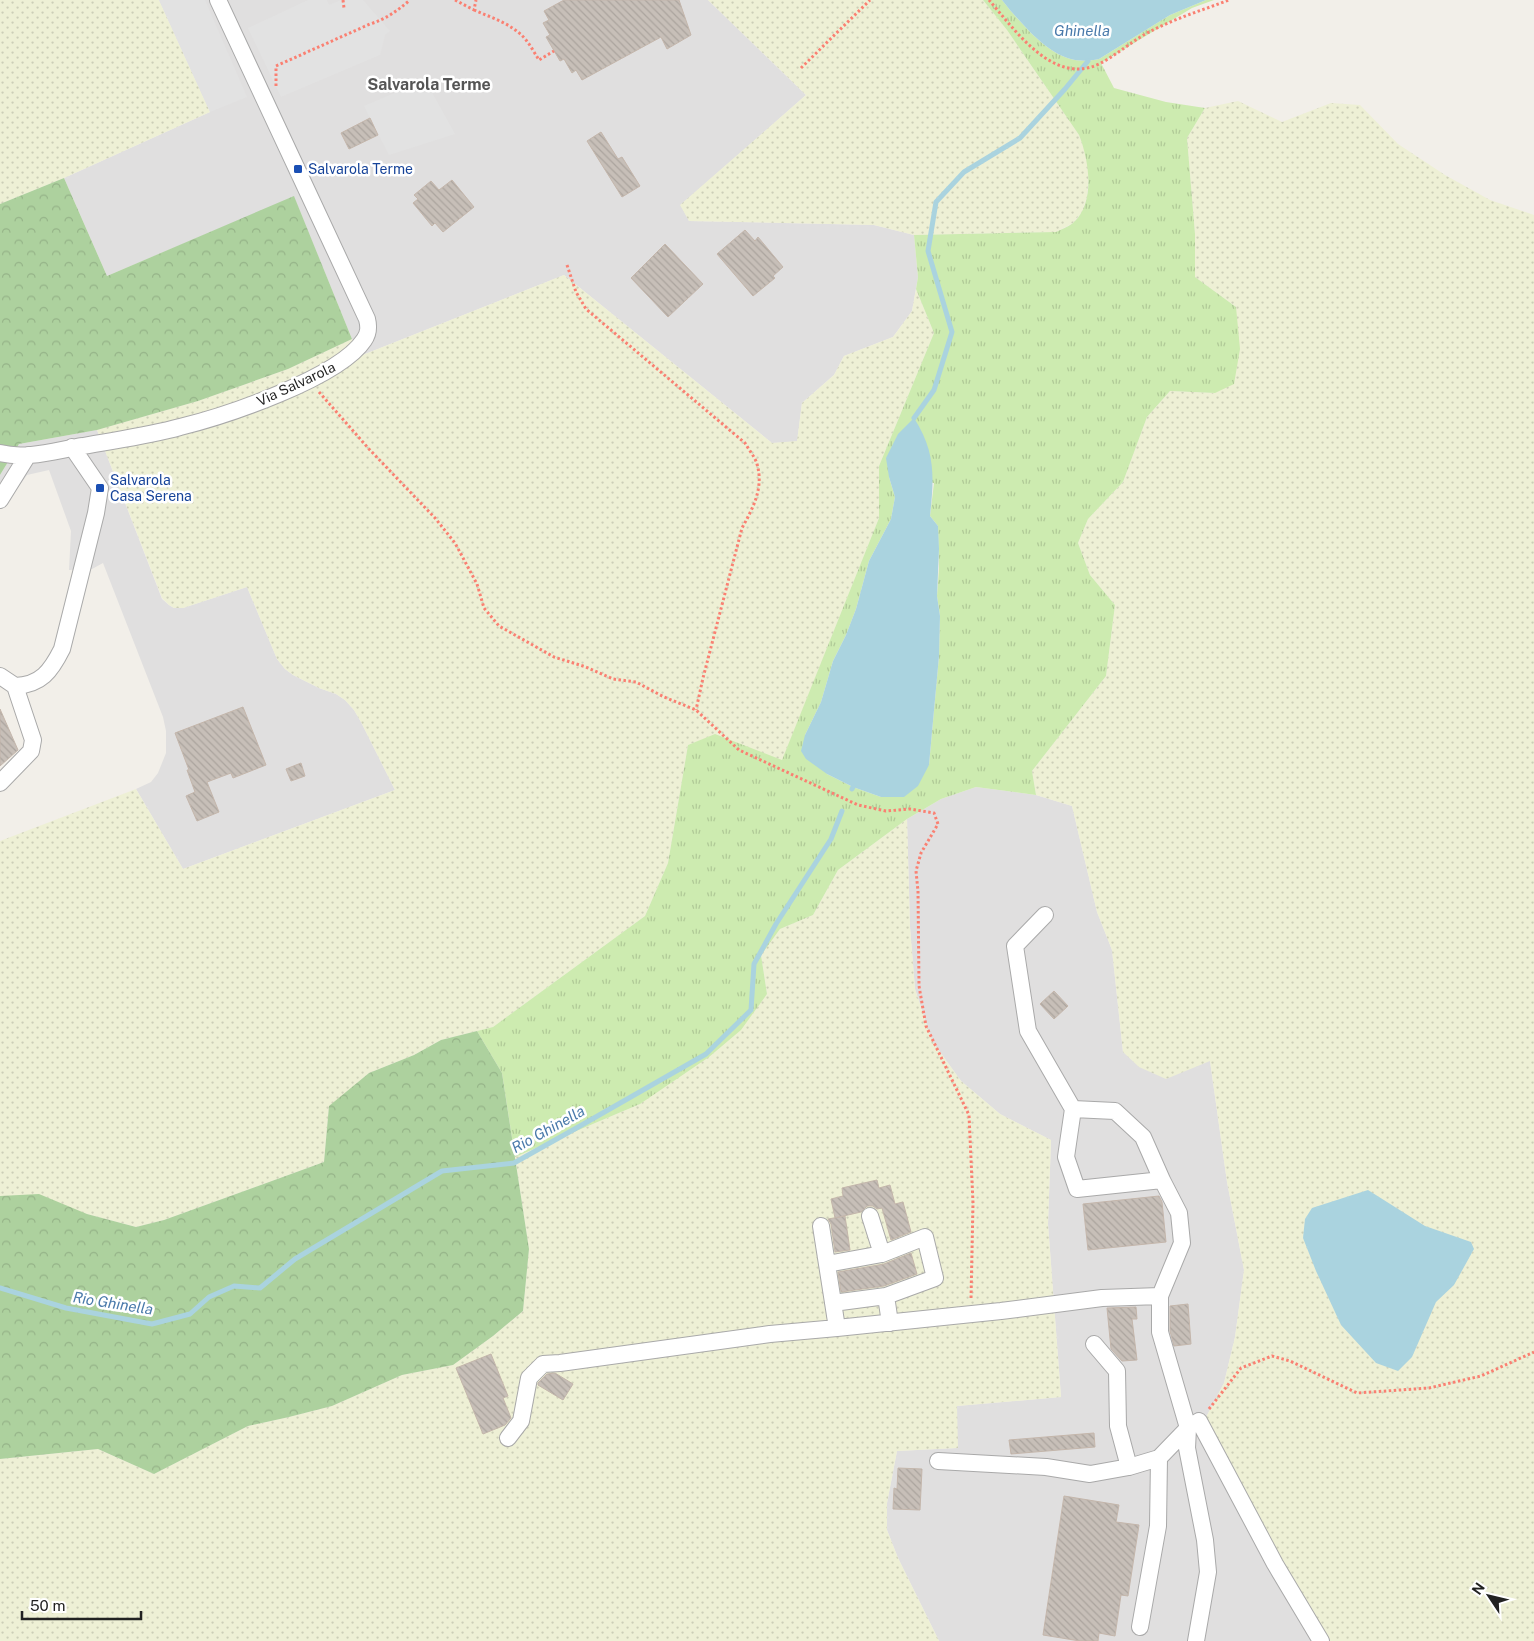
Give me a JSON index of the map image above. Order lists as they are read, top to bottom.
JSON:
{
  "streets": {
    "street": ["Via Salvarola"]
  },
  "districts": ["Salvarola Terme"],
  "water": ["Ghinella", "Rio Ghinella"],
  "places": {
    "transit": ["Salvarola Terme", "Salvarola Casa Serena"]
  },
  "scale_bar": "50 m",
  "north": "top left"
}
